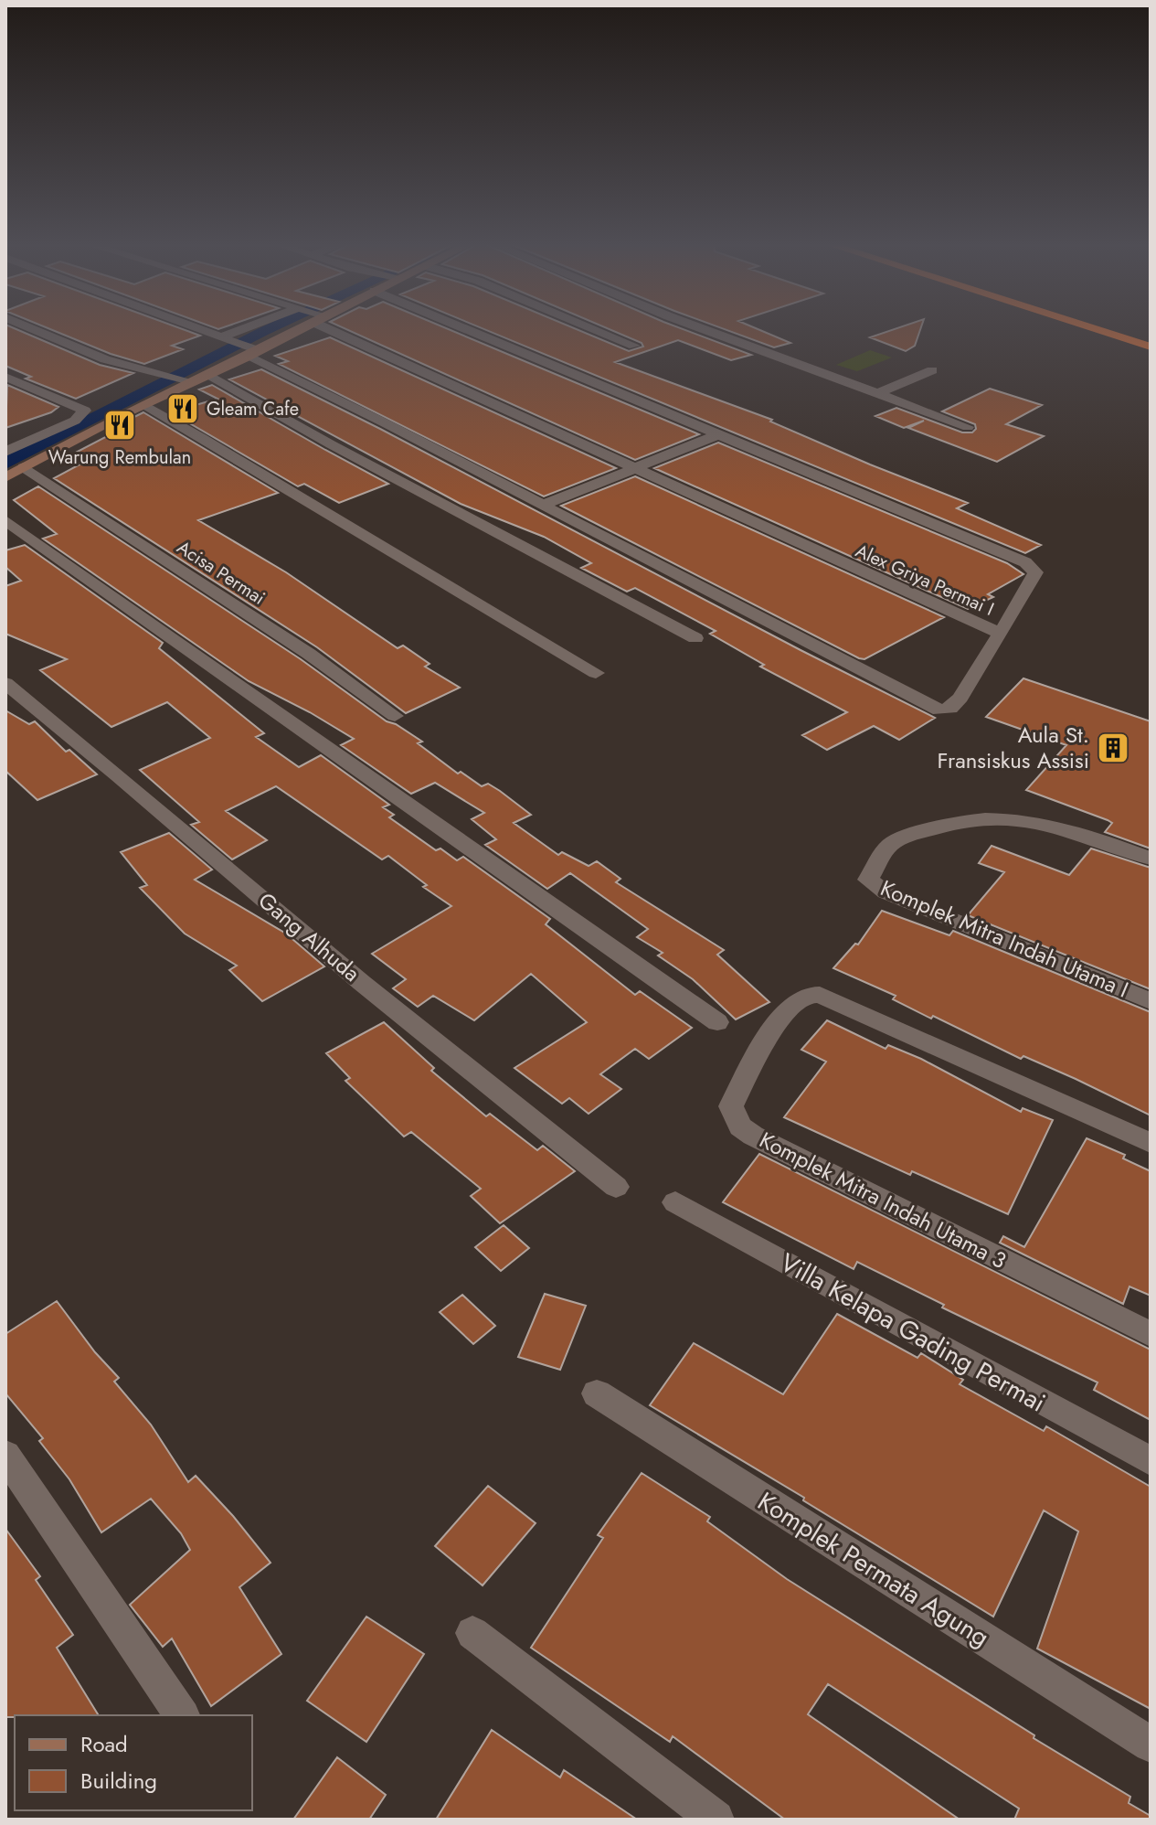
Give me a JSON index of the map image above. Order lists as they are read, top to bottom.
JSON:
{
  "streets": {
    "street": [
      "Acisa Permai",
      "Alex Griya Permai I",
      "Gang Alhuda",
      "Komplek Mitra Indah Utama I",
      "Komplek Mitra Indah Utama 3",
      "Villa Kelapa Gading Permai",
      "Komplek Permata Agung"
    ]
  },
  "places": {
    "restaurant": ["Gleam Cafe", "Warung Rembulan"],
    "building": ["Aula St. Fransiskus Assisi"]
  },
  "legend": ["Road", "Building"]
}
